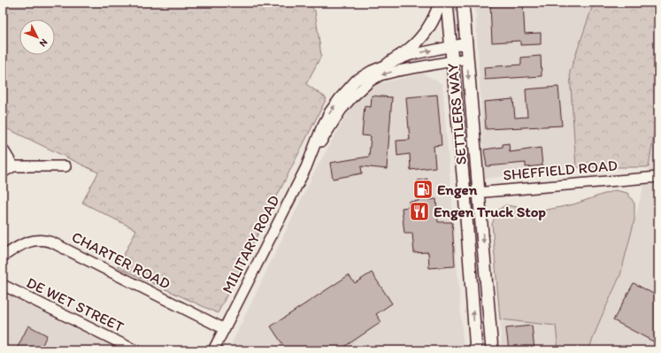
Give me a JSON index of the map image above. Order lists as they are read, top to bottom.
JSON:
{
  "streets": {
    "main road": ["SETTLERS WAY"],
    "street": [
      "SHEFFIELD ROAD",
      "MILITARY ROAD",
      "CHARTER ROAD",
      "DE WET STREET"
    ]
  },
  "crossings": [
    ["SETTLERS WAY", "SHEFFIELD ROAD"],
    ["SETTLERS WAY", "MILITARY ROAD"],
    ["MILITARY ROAD", "CHARTER ROAD"]
  ],
  "places": {
    "fuel station": ["Engen"],
    "restaurant": ["Engen Truck Stop"]
  },
  "north": "bottom right"
}
